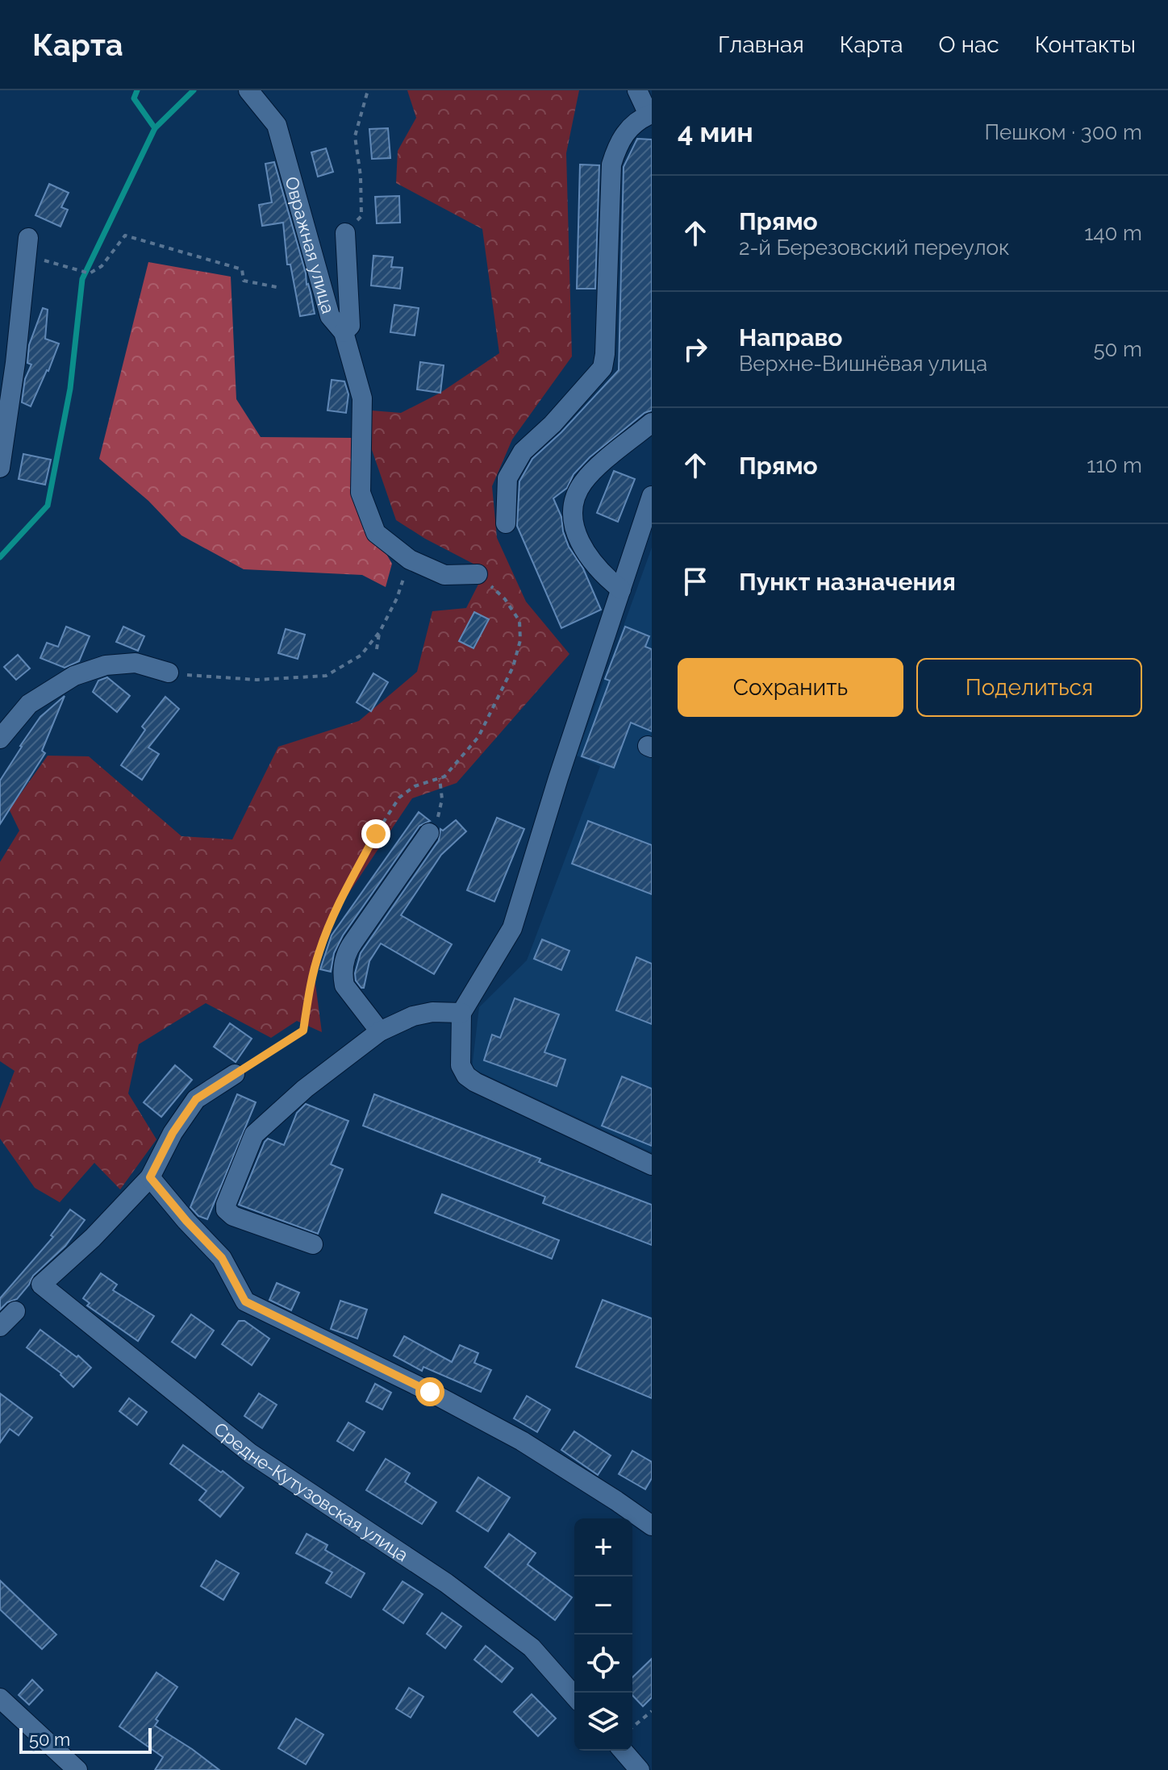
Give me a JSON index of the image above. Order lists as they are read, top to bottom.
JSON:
{
  "streets": {
    "street": ["Овражная улица", "Средне-Кутузовская улица"]
  },
  "scale_bar": "50 m",
  "page": {
    "header": "Карта",
    "nav": [
      "Главная",
      "Карта",
      "О нас",
      "Контакты"
    ],
    "heading": ["4 мин", "Пешком · 300 m"],
    "list": [
      ["Прямо", "2-й Березовский переулок", "140 m"],
      ["Направо", "Верхне-Вишнёвая улица", "50 m"],
      ["Прямо", "110 m"],
      "Пункт назначения"
    ],
    "buttons": ["Сохранить", "Поделиться"],
    "map_buttons": ["+", "−"],
    "scale": "50 m"
  }
}
